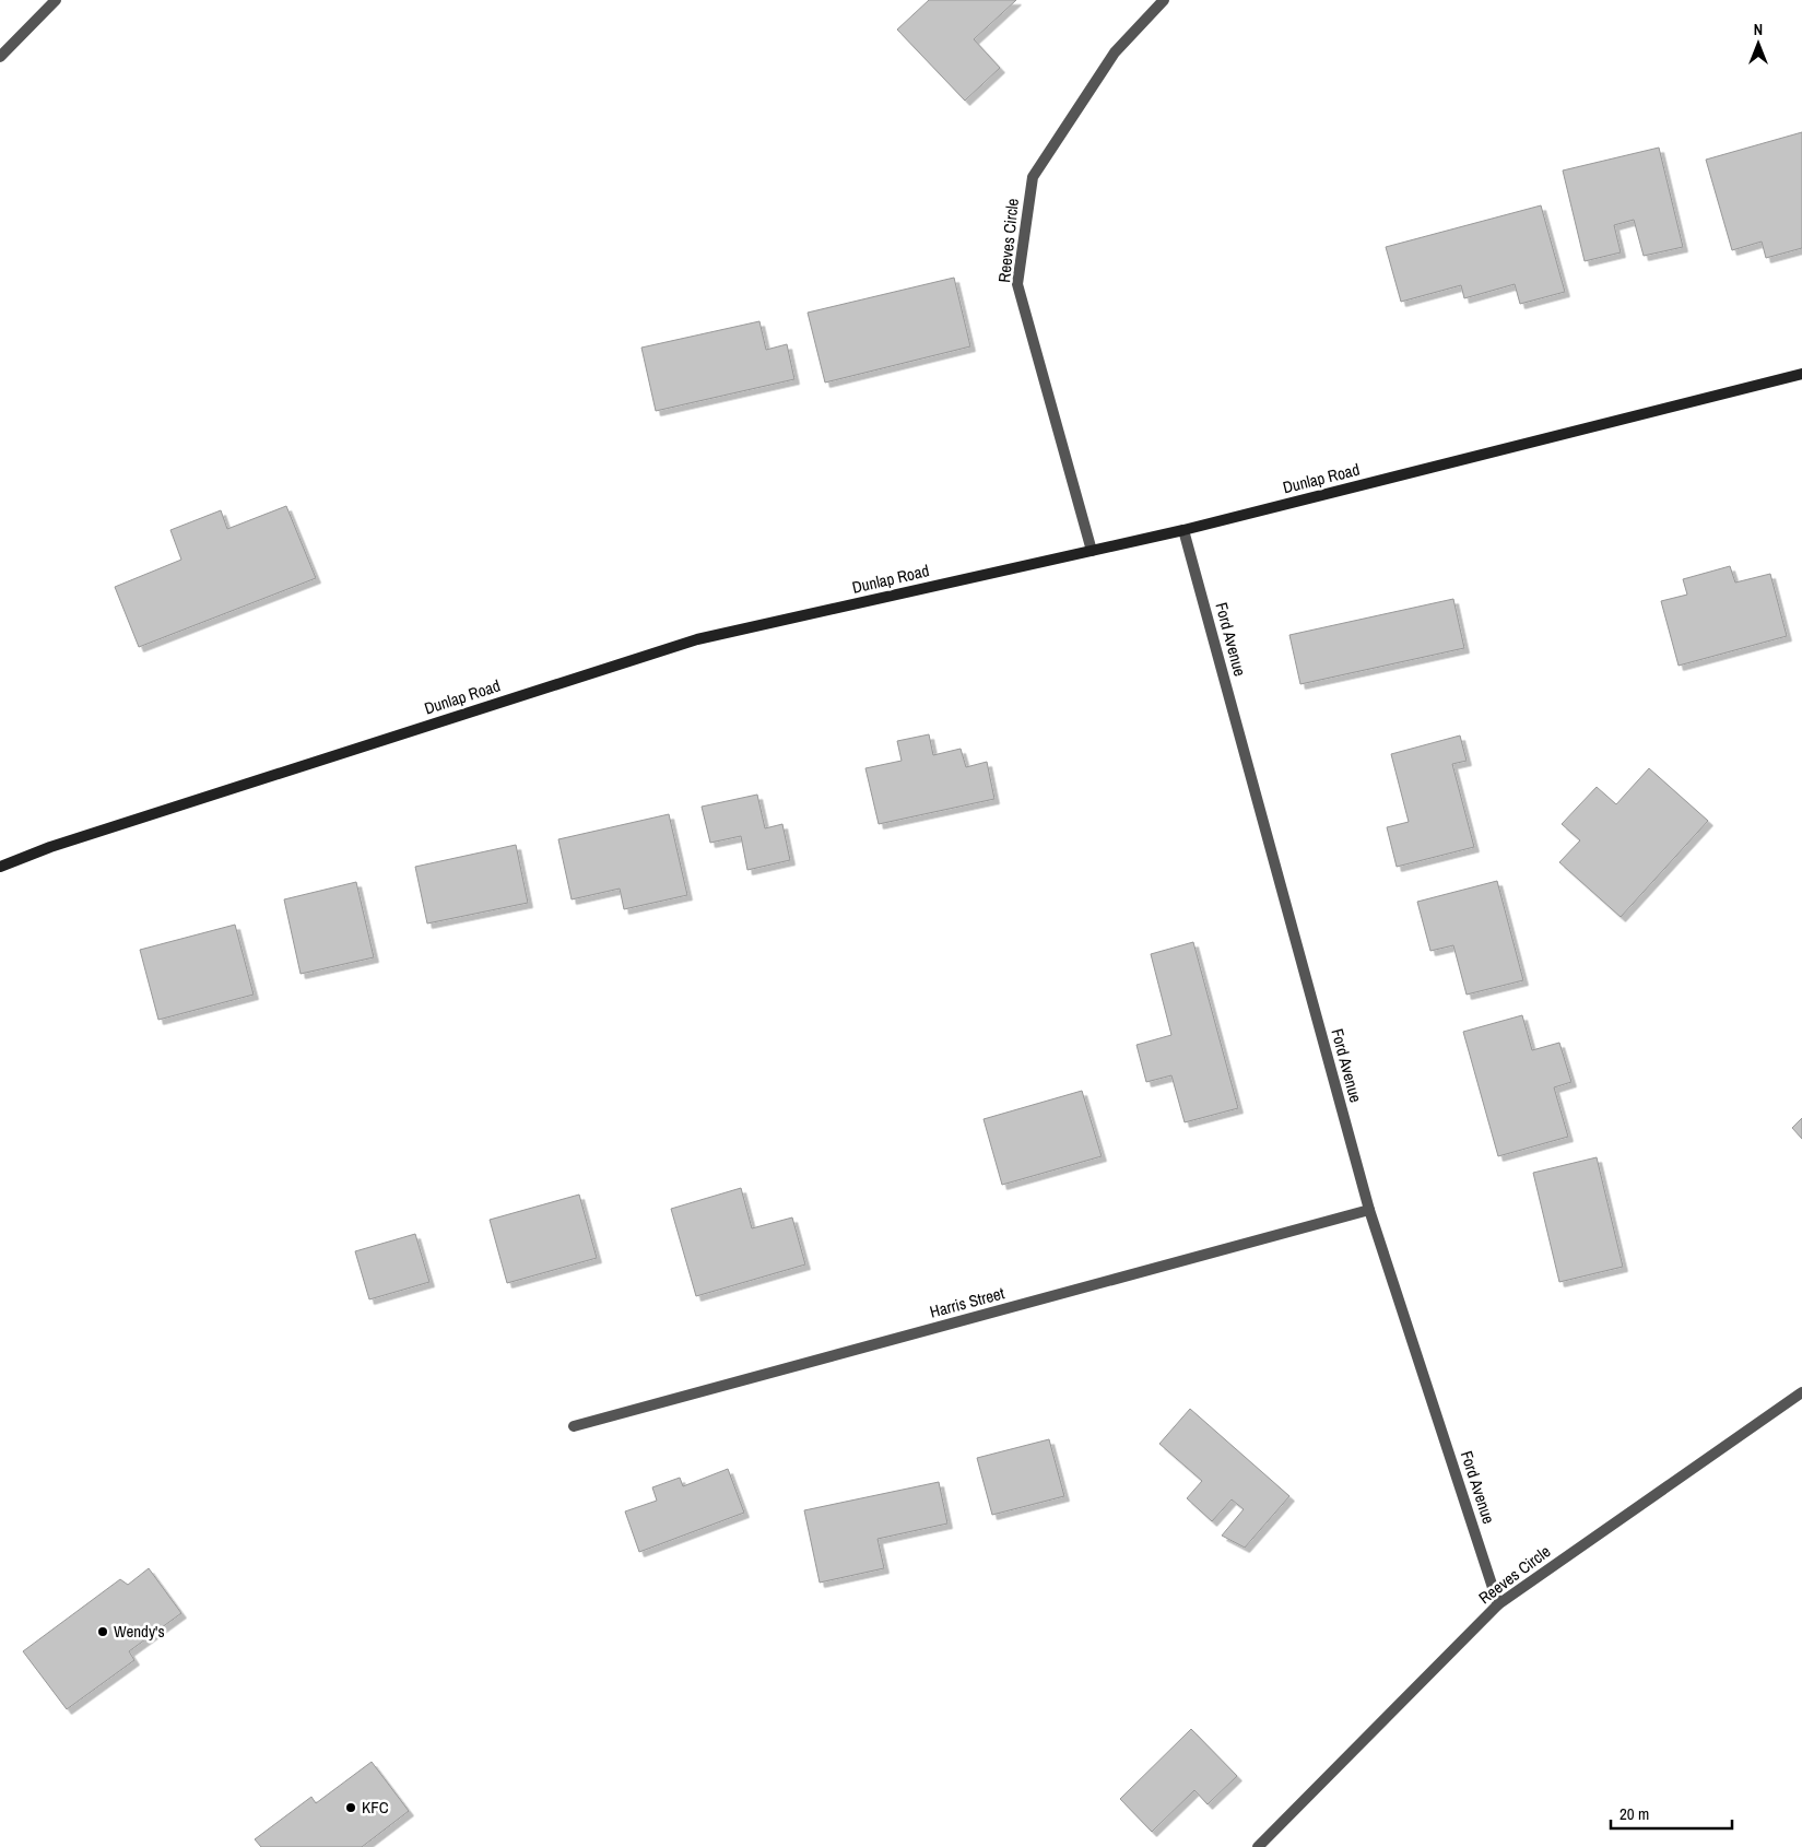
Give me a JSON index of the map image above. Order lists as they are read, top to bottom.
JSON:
{
  "streets": {
    "main road": ["Dunlap Road"],
    "street": ["Reeves Circle", "Ford Avenue", "Harris Street"]
  },
  "crossings": [
    ["Reeves Circle", "Dunlap Road"],
    ["Reeves Circle", "Ford Avenue"],
    ["Dunlap Road", "Ford Avenue"],
    ["Ford Avenue", "Harris Street"]
  ],
  "places": ["Wendy's", "KFC"],
  "scale_bar": "20 m",
  "north": "top"
}
